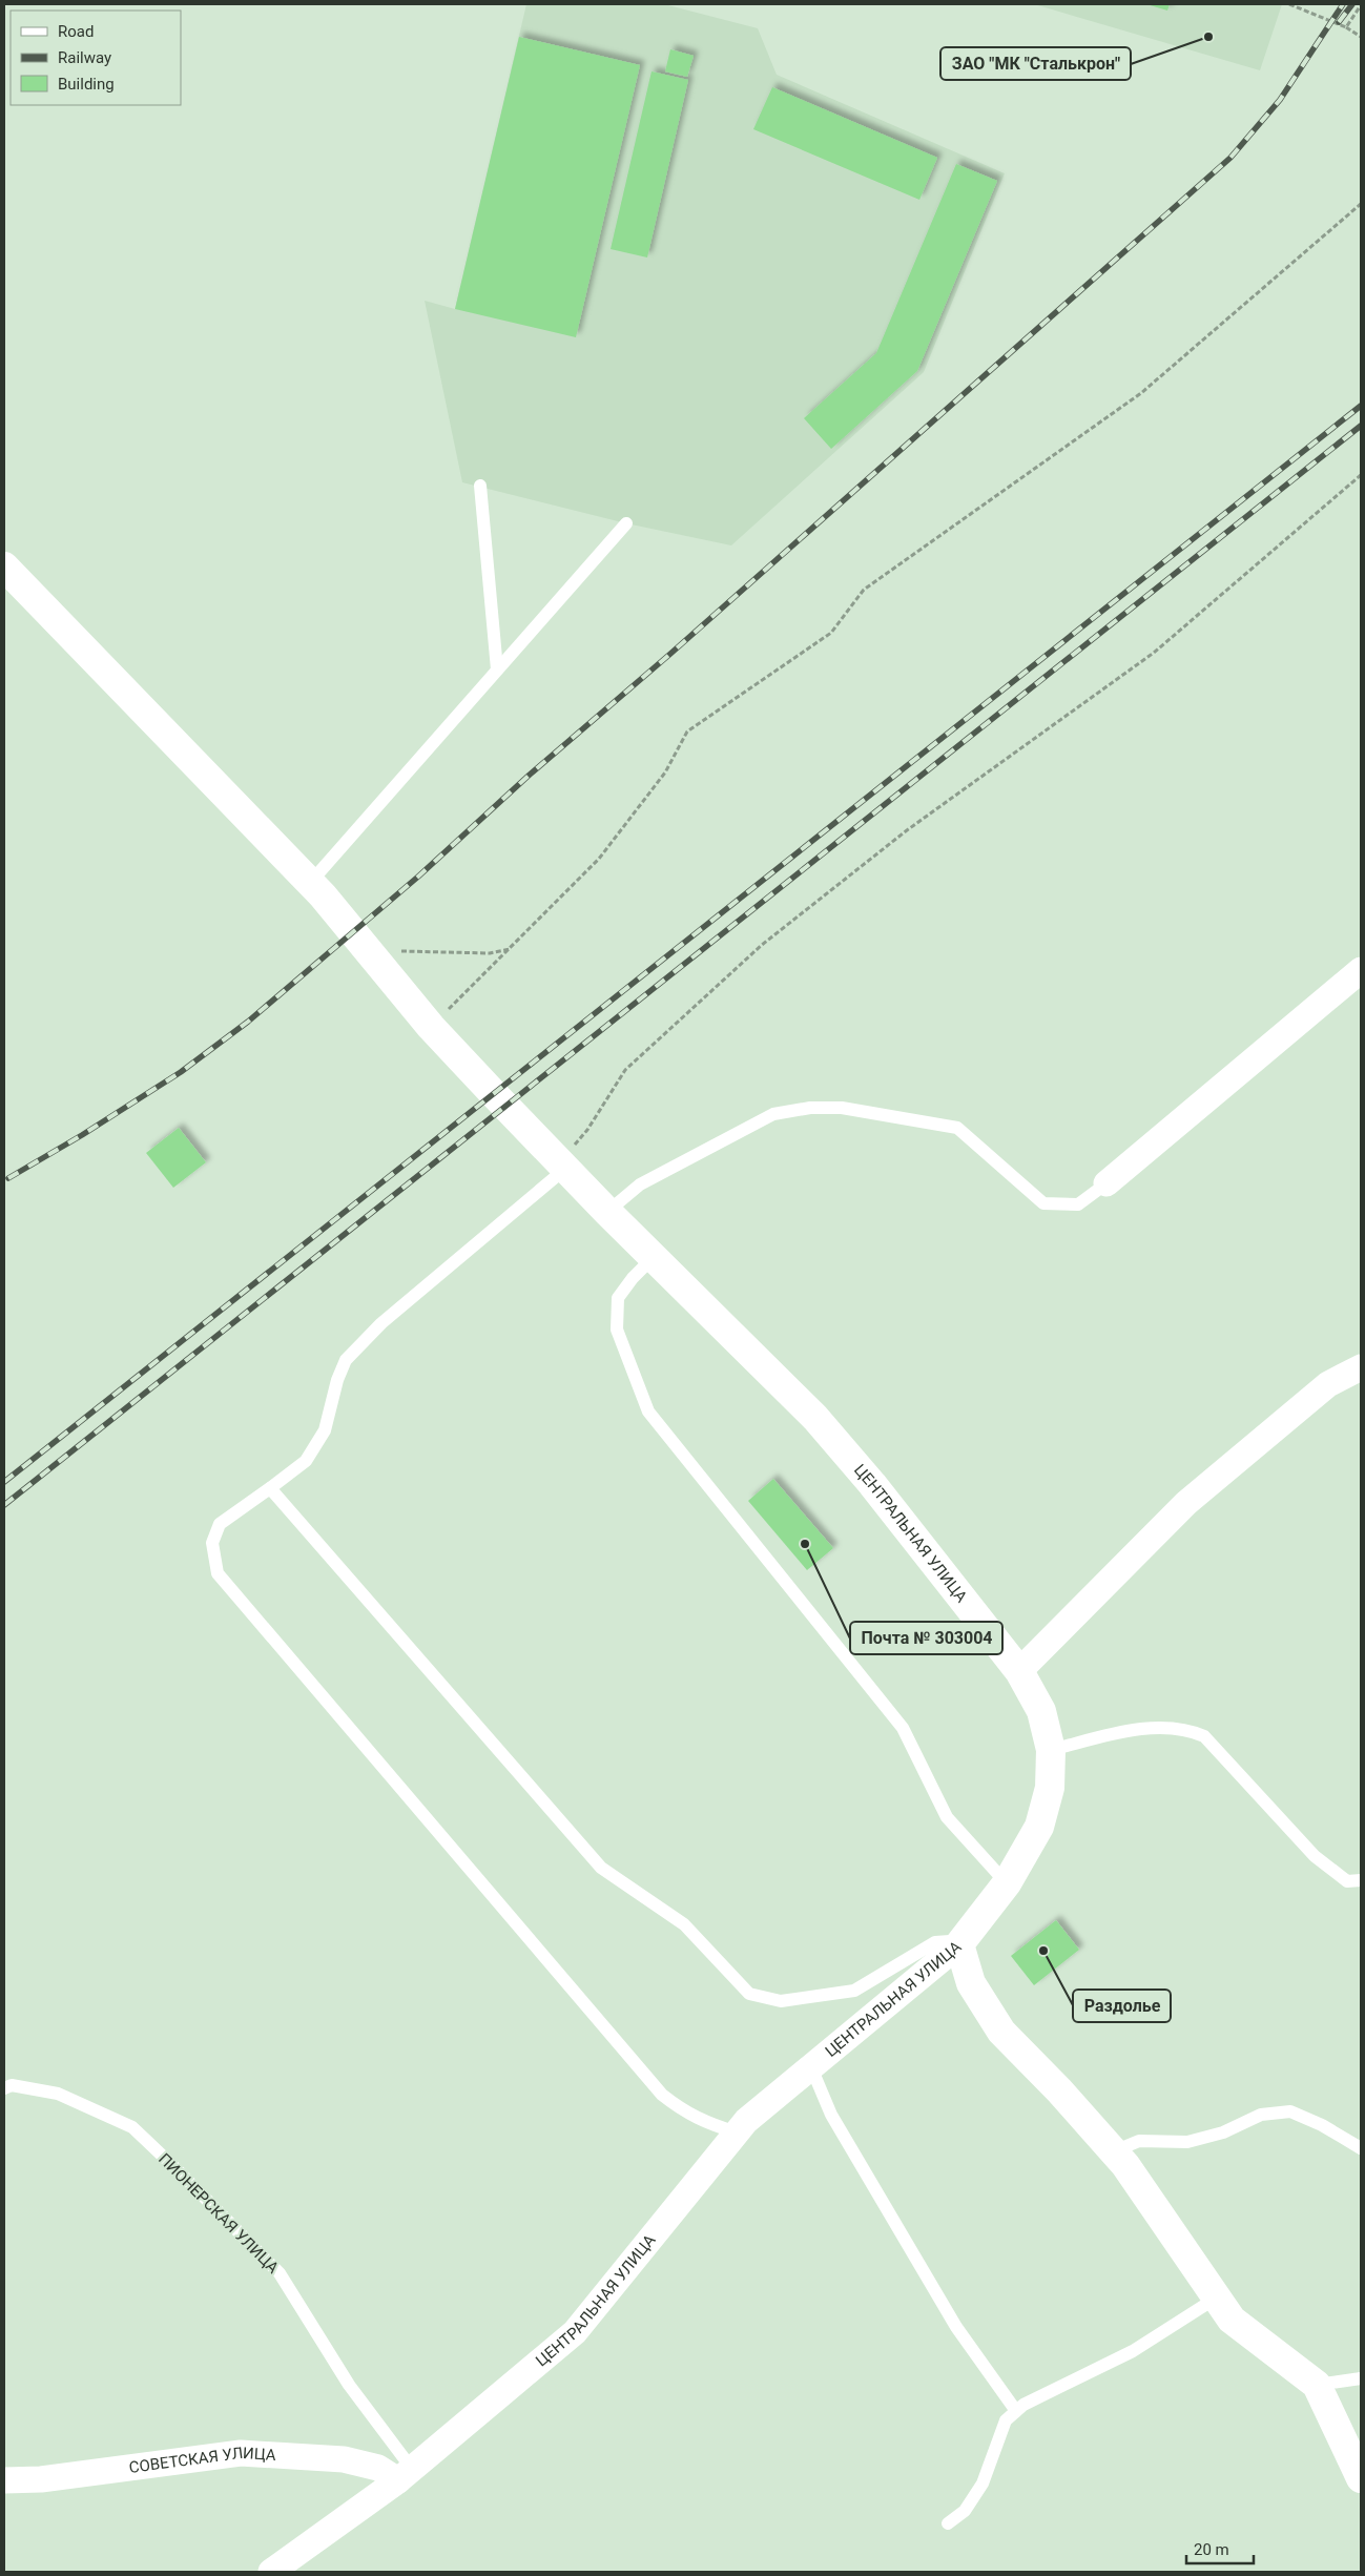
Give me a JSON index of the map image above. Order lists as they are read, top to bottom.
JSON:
{
  "streets": {
    "street": ["ЦЕНТРАЛЬНАЯ УЛИЦА", "СОВЕТСКАЯ УЛИЦА"],
    "lane": ["ПИОНЕРСКАЯ УЛИЦА"]
  },
  "crossings": [
    ["ЦЕНТРАЛЬНАЯ УЛИЦА", "ПИОНЕРСКАЯ УЛИЦА"],
    ["ЦЕНТРАЛЬНАЯ УЛИЦА", "СОВЕТСКАЯ УЛИЦА"],
    ["ПИОНЕРСКАЯ УЛИЦА", "СОВЕТСКАЯ УЛИЦА"]
  ],
  "places": ["ЗАО \"МК \"Сталькрон\"", "Почта № 303004", "Раздолье"],
  "legend": ["Road", "Railway", "Building"],
  "scale_bar": "20 m"
}
